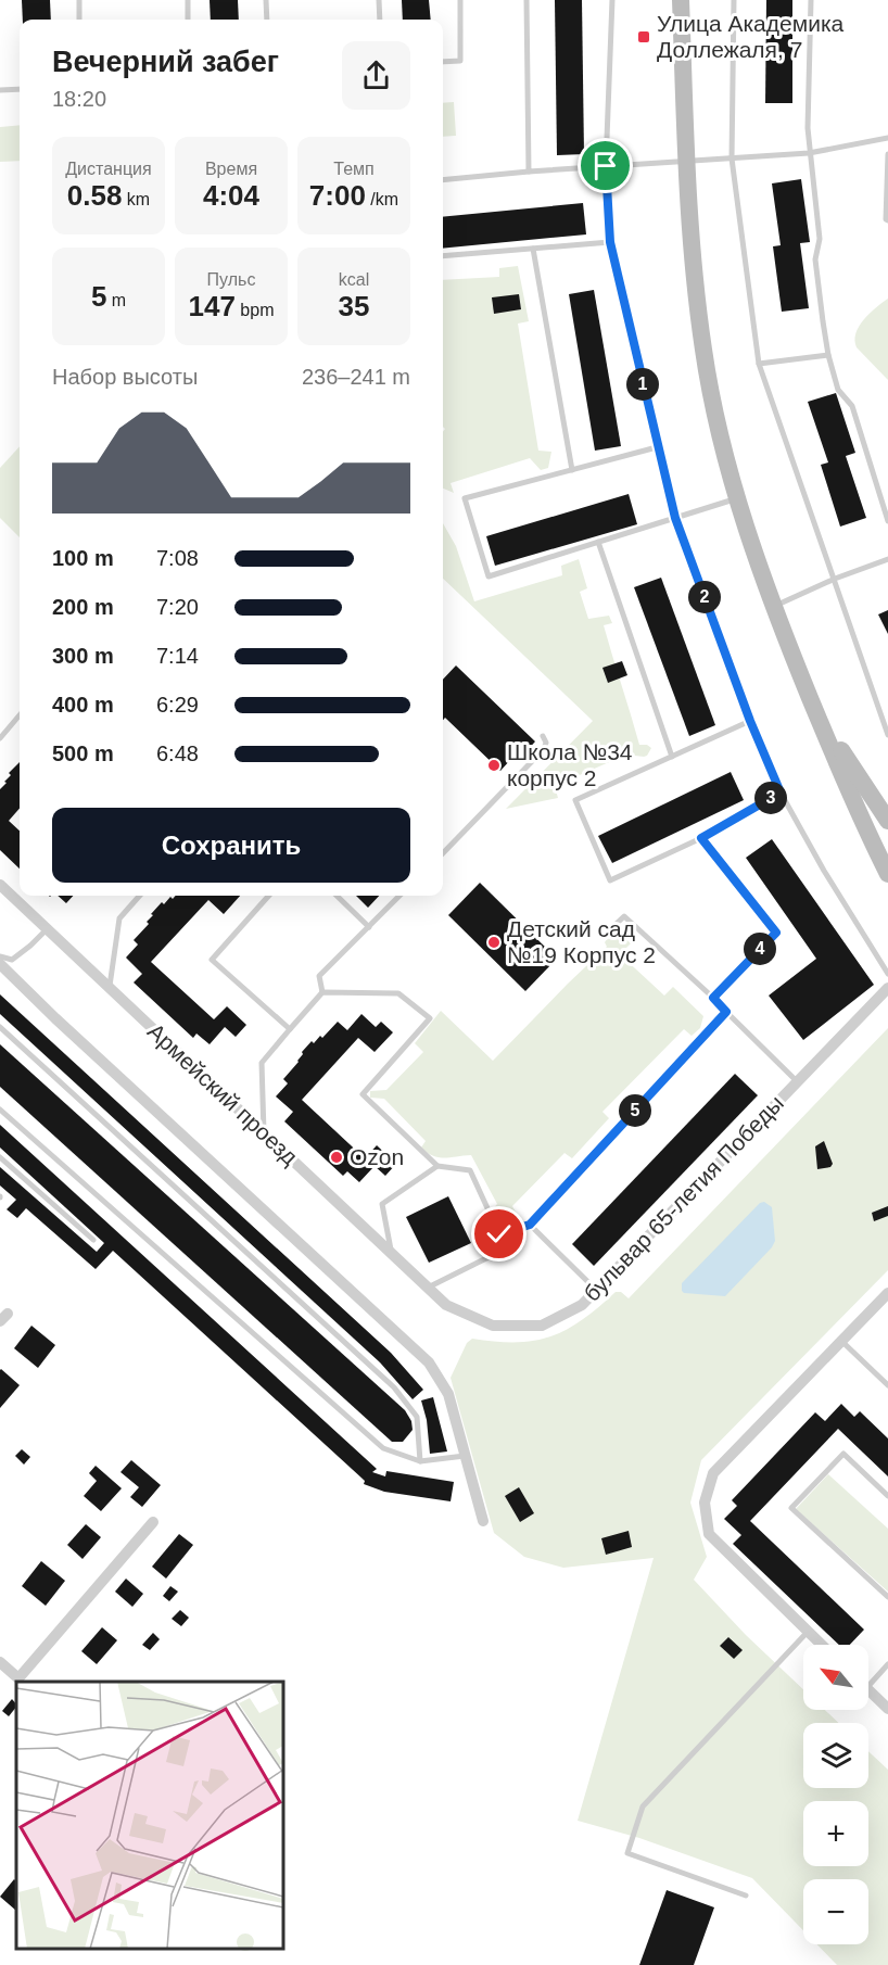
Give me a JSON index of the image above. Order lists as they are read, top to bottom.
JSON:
{
  "streets": {
    "street": ["Армейский проезд", "бульвар 65-летия Победы"]
  },
  "crossings": [
    ["Армейский проезд", "бульвар 65-летия Победы"]
  ],
  "places": {
    "transit": ["Улица Академика Доллежаля, 7"],
    "other": ["Школа №34 корпус 2", "Детский сад №19 Корпус 2", "Ozon"]
  },
  "north": "top left",
  "page": {
    "heading": ["Вечерний забег", "18:20"],
    "stats": [
      ["Дистанция", "0.58 km"],
      ["Время", "4:04"],
      ["Темп", "7:00 /km"],
      ["5 m"],
      ["Пульс", "147 bpm"],
      ["kcal", "35"]
    ],
    "chart": ["Набор высоты", "236–241 m"],
    "pins": [
      "1",
      "2",
      "3",
      "4",
      "5"
    ],
    "list": [
      {
        "name": "100 m",
        "note": "7:08"
      },
      {
        "name": "200 m",
        "note": "7:20"
      },
      {
        "name": "300 m",
        "note": "7:14"
      },
      {
        "name": "400 m",
        "note": "6:29"
      },
      {
        "name": "500 m",
        "note": "6:48"
      }
    ],
    "buttons": "Сохранить",
    "map_buttons": ["+", "−"]
  }
}
